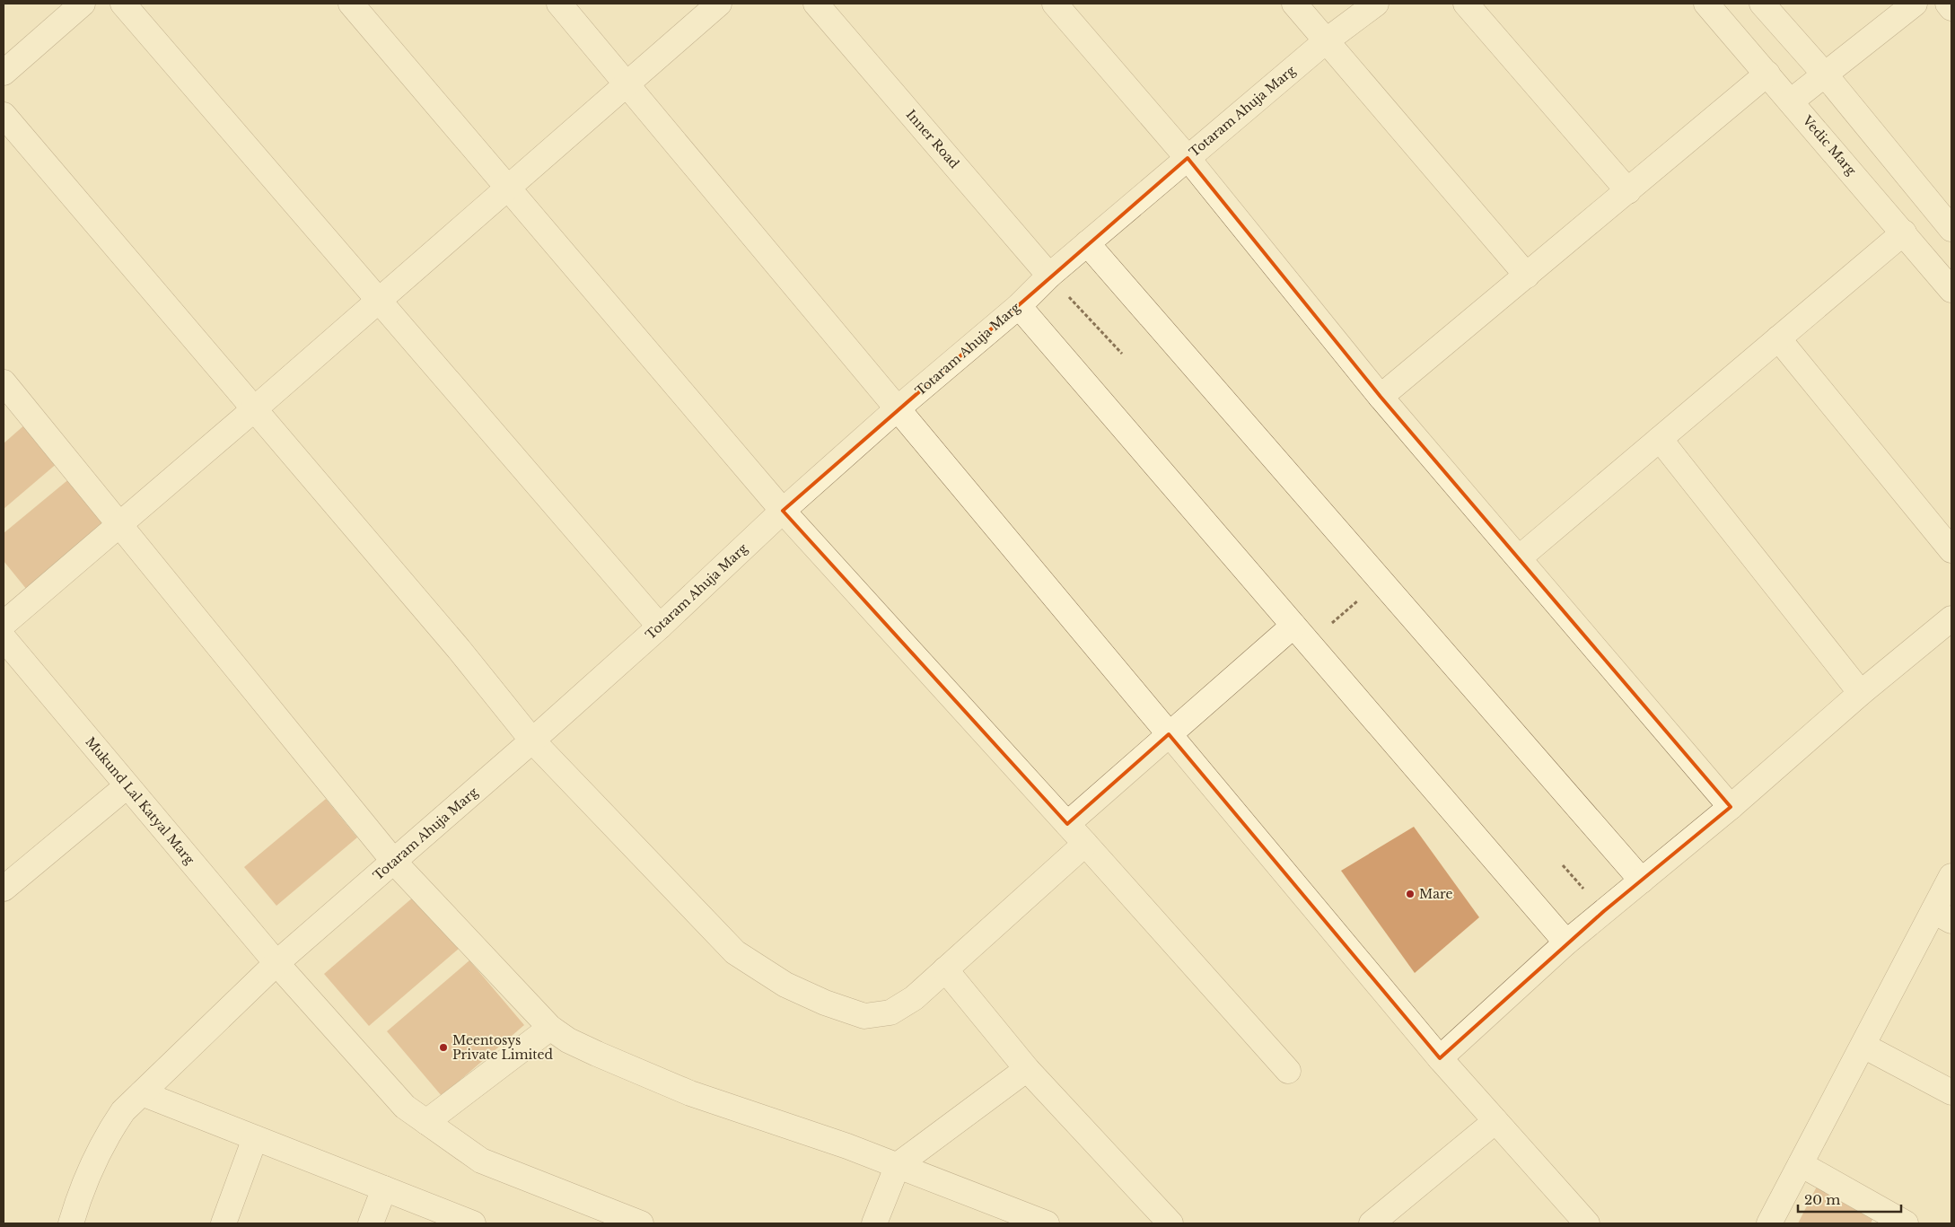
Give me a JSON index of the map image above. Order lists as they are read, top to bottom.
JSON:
{
  "streets": {
    "street": [
      "Totaram Ahuja Marg",
      "Inner Road",
      "Vedic Marg",
      "Mukund Lal Katyal Marg"
    ]
  },
  "crossings": [
    ["Totaram Ahuja Marg", "Inner Road"],
    ["Totaram Ahuja Marg", "Mukund Lal Katyal Marg"]
  ],
  "places": ["Mare", "Meentosys Private Limited"],
  "scale_bar": "20 m"
}
